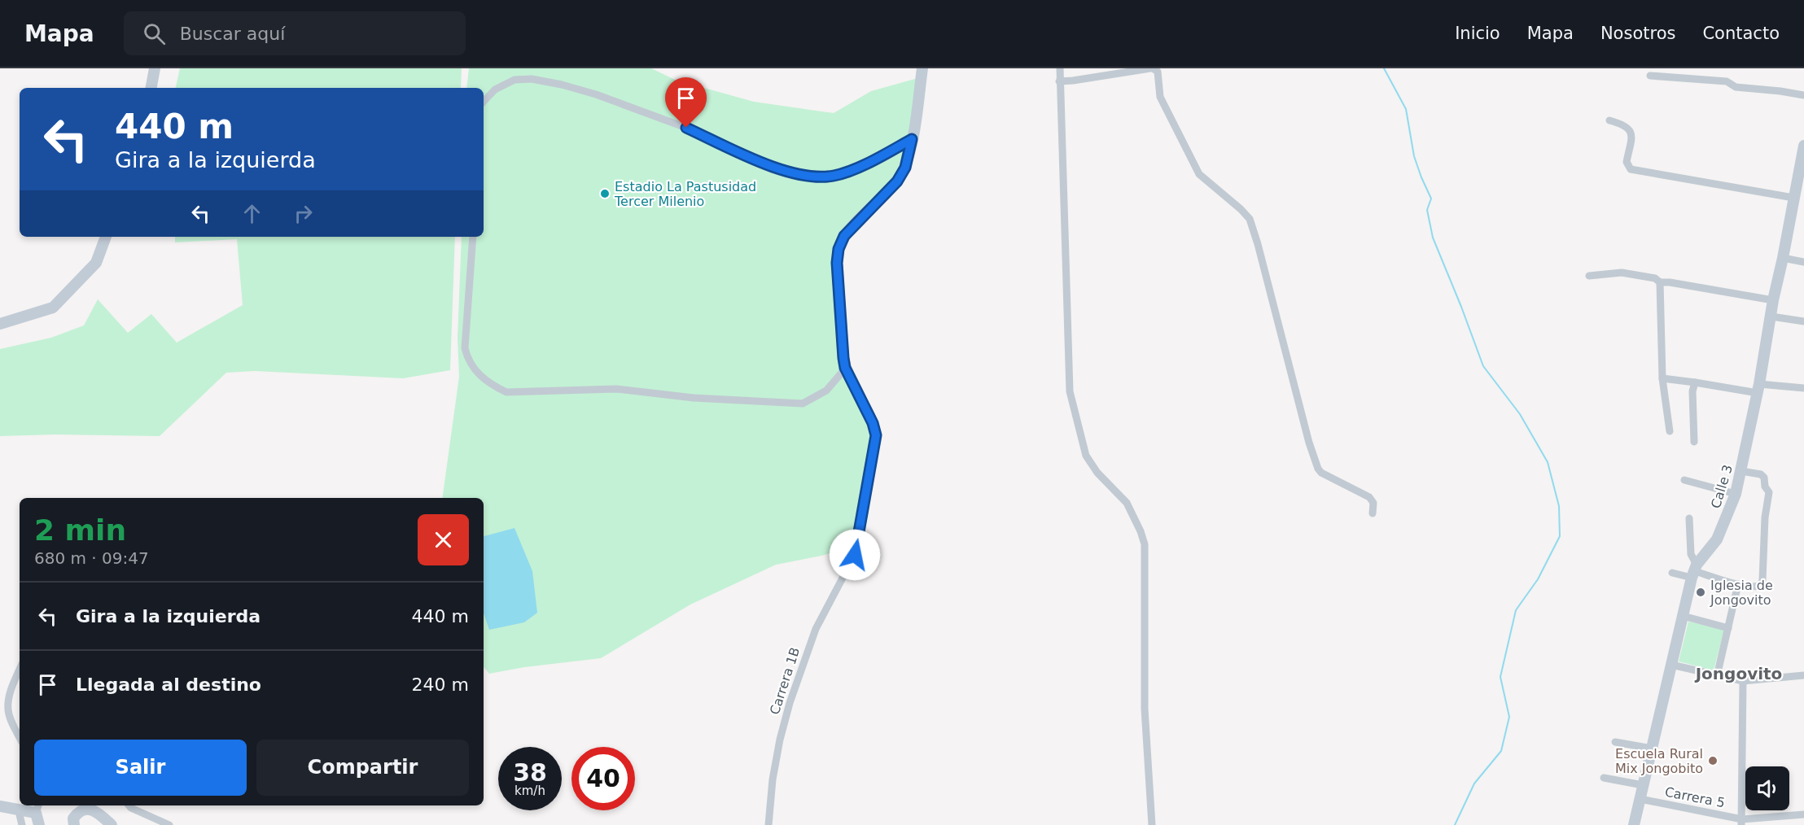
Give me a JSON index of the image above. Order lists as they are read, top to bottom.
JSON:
{
  "streets": {
    "street": ["Calle 3", "Carrera 1B", "Carrera 5"]
  },
  "crossings": [
    ["Calle 3", "Carrera 5"]
  ],
  "districts": ["Jongovito"],
  "places": ["Estadio La Pastusidad Tercer Milenio", "Iglesia de Jongovito", "Escuela Rural Mix Jongobito"],
  "page": {
    "header": "Mapa",
    "search": "Buscar aquí",
    "nav": [
      "Inicio",
      "Mapa",
      "Nosotros",
      "Contacto"
    ],
    "turn": ["440 m", "Gira a la izquierda"],
    "heading": ["2 min", "680 m · 09:47"],
    "list": [
      {
        "name": "Gira a la izquierda",
        "value": "440 m"
      },
      {
        "name": "Llegada al destino",
        "value": "240 m"
      }
    ],
    "buttons": ["Salir", "Compartir"],
    "speed": "38 km/h",
    "limit": "40"
  }
}
